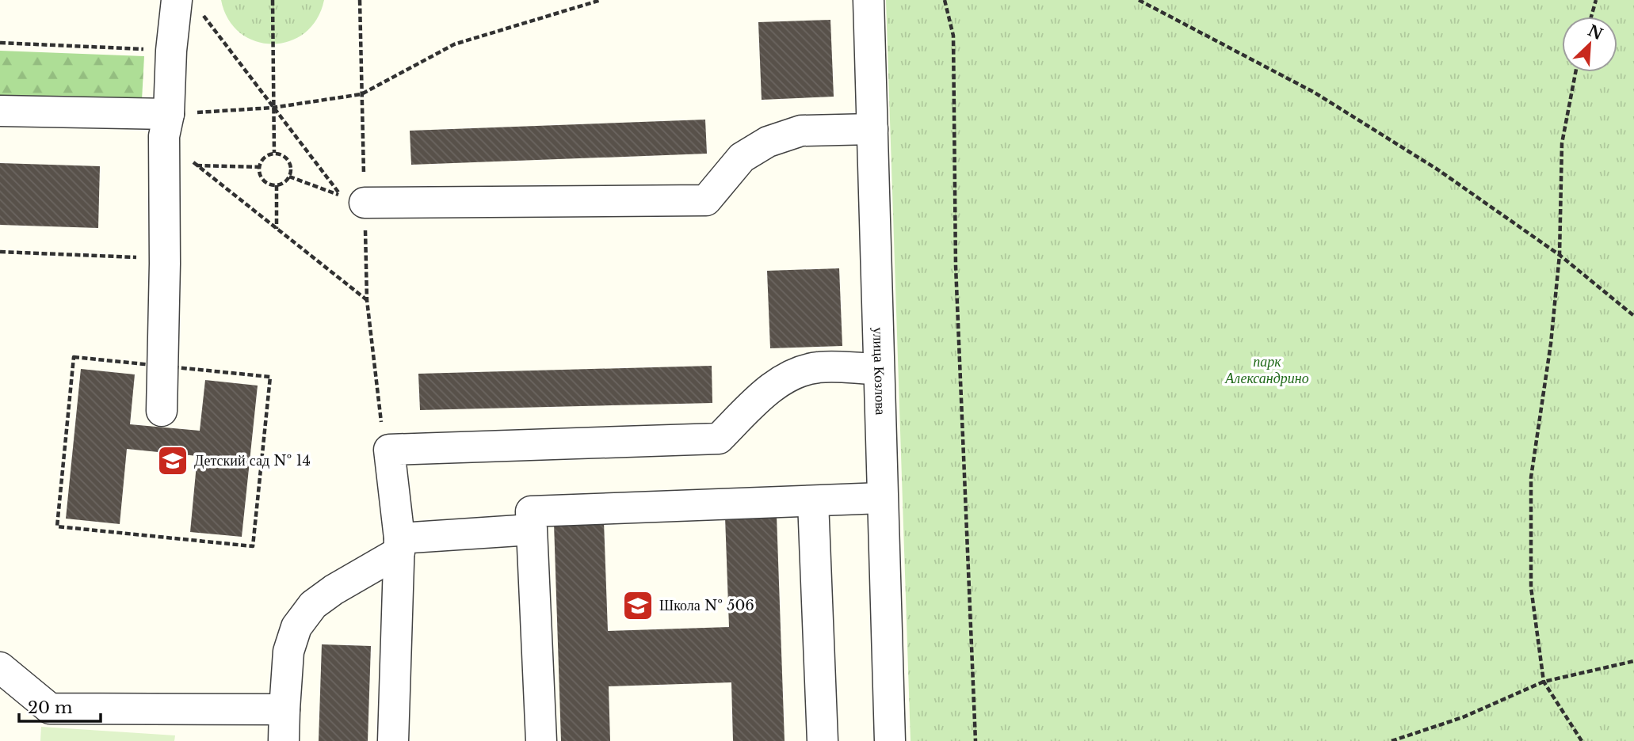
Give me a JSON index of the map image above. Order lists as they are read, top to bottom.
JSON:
{
  "streets": {
    "street": ["улица Козлова"]
  },
  "parks": ["парк Александрино"],
  "places": {
    "school or university": ["Детский сад № 14", "Школа № 506"]
  },
  "scale_bar": "20 m",
  "north": "top right"
}
